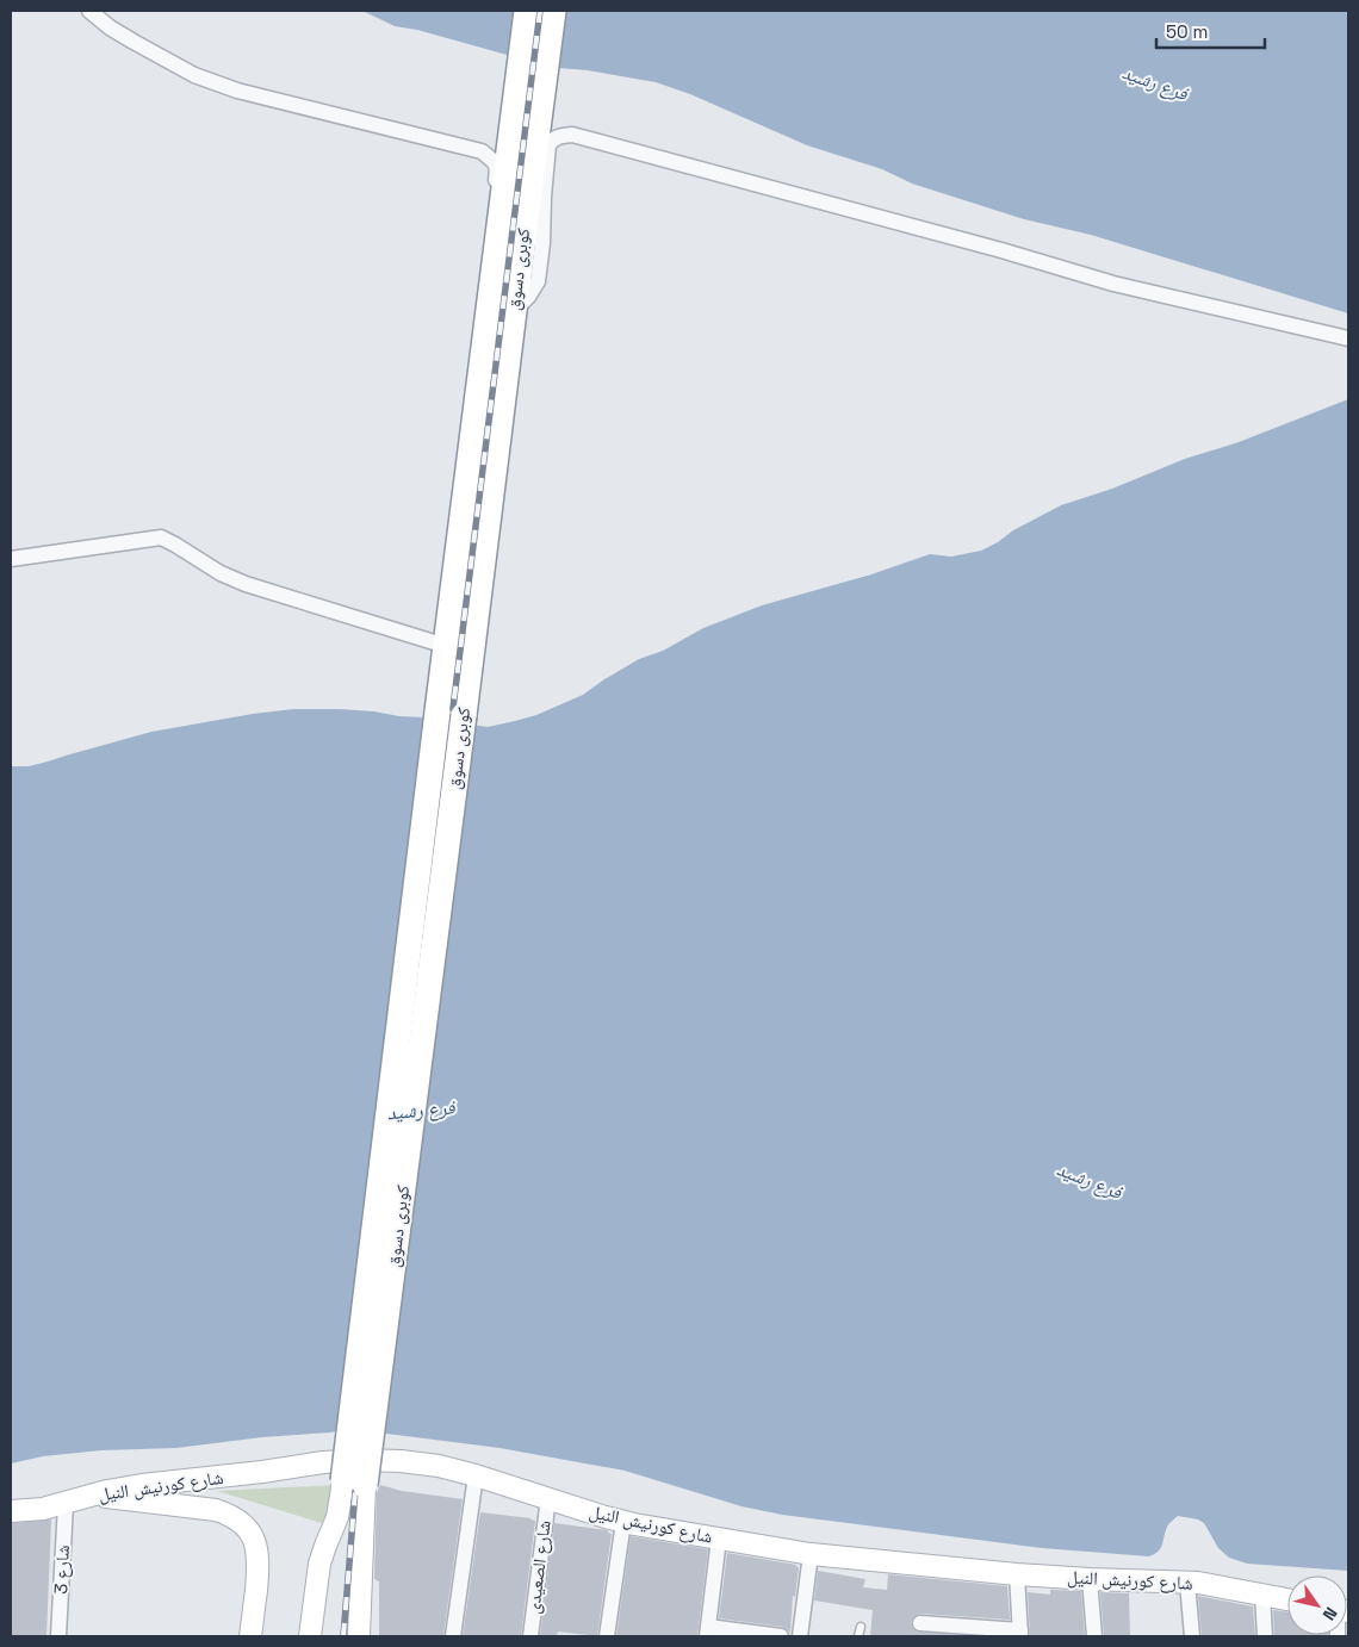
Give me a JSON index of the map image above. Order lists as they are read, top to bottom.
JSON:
{
  "streets": {
    "highway": ["كوبرى دسوق"],
    "main road": ["شارع كورنيش النيل"],
    "street": ["شارع الصعيدى", "شارع 3"]
  },
  "crossings": [
    ["شارع كورنيش النيل", "شارع الصعيدى"],
    ["شارع كورنيش النيل", "شارع 3"]
  ],
  "water": ["فرع رشيد"],
  "scale_bar": "50 m",
  "north": "bottom right"
}
